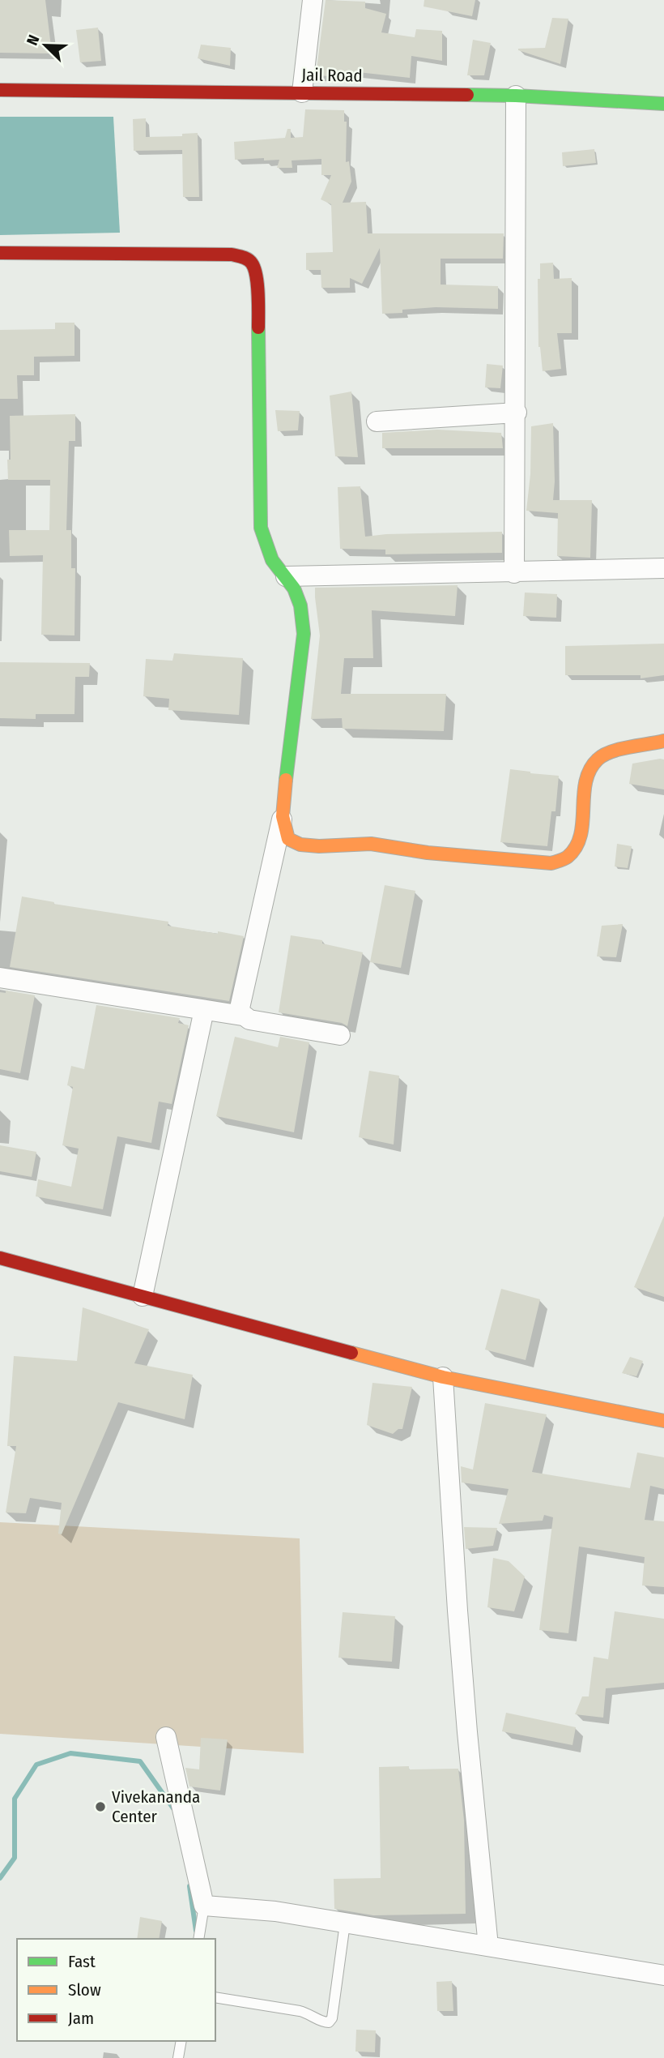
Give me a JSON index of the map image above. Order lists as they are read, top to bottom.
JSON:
{
  "streets": {
    "street": ["Jail Road"]
  },
  "places": ["Vivekananda Center"],
  "legend": ["Fast", "Slow", "Jam"],
  "north": "top left"
}
